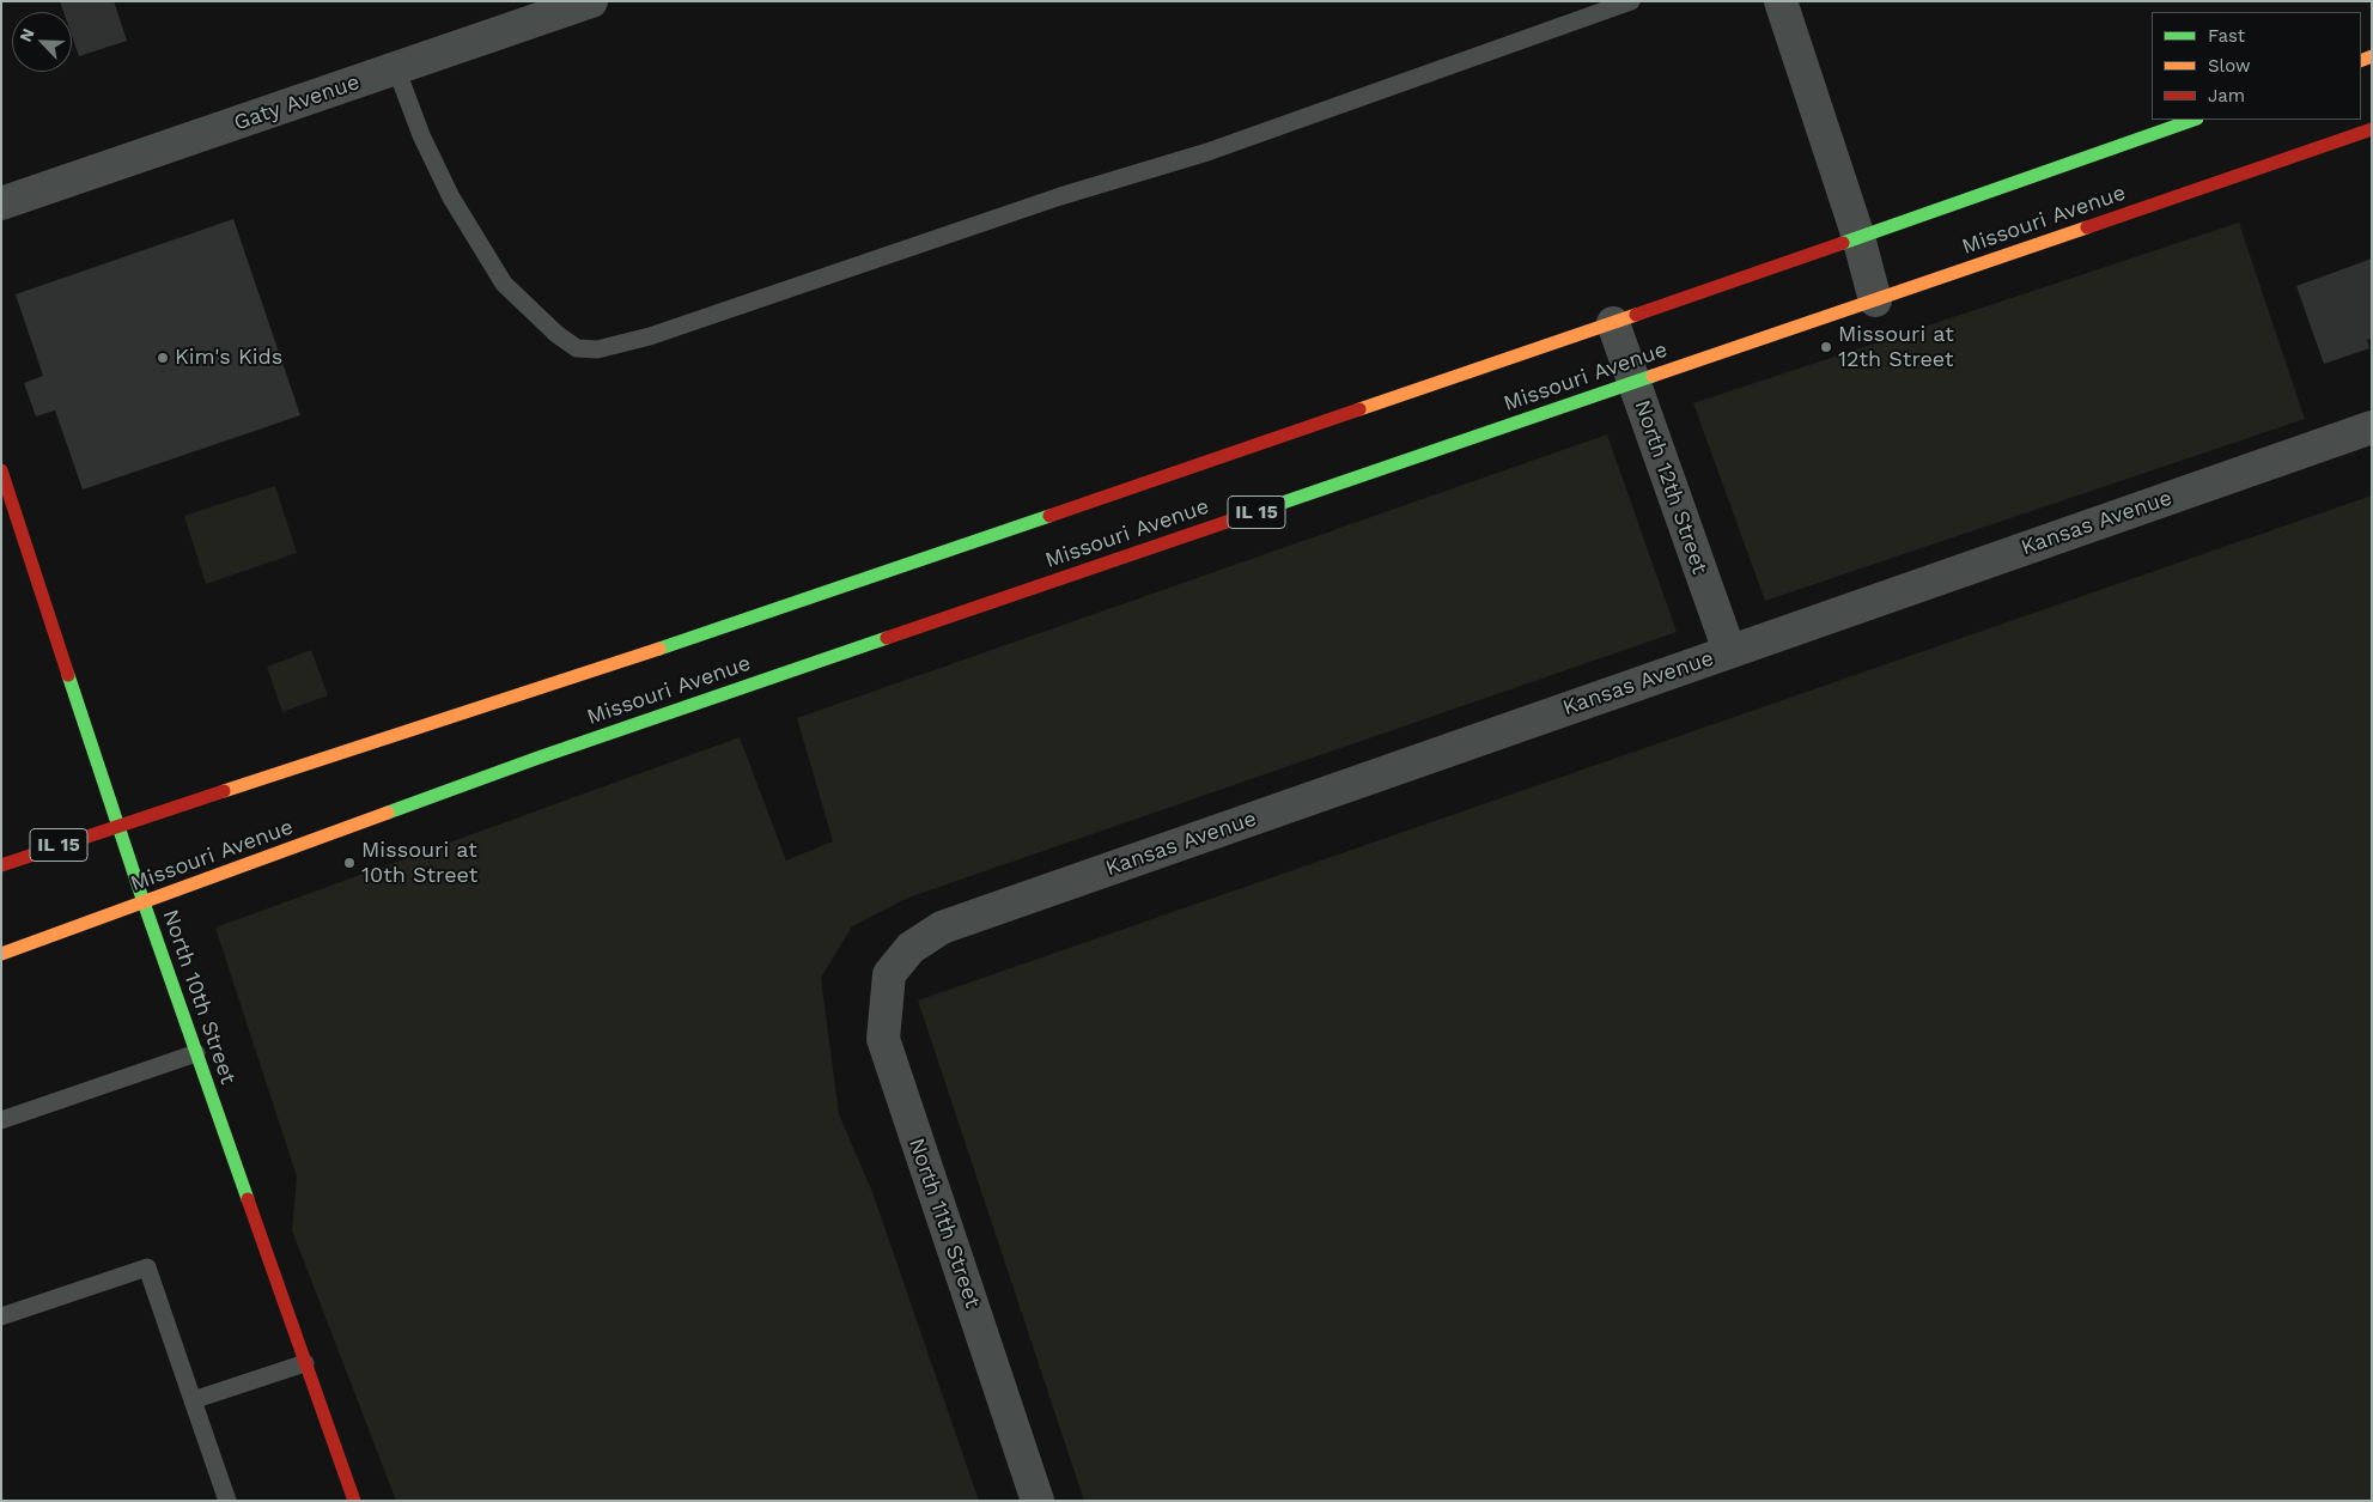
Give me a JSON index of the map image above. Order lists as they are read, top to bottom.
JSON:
{
  "streets": {
    "main road": ["Missouri Avenue", "IL 15", "North 10th Street"],
    "street": [
      "Gaty Avenue",
      "North 12th Street",
      "Kansas Avenue",
      "North 11th Street"
    ]
  },
  "crossings": [
    ["Missouri Avenue", "North 12th Street"],
    ["Missouri Avenue", "North 10th Street"],
    ["North 12th Street", "Kansas Avenue"],
    ["Kansas Avenue", "North 11th Street"]
  ],
  "places": ["Missouri at 12th Street", "Kim's Kids", "Missouri at 10th Street"],
  "legend": ["Fast", "Slow", "Jam"],
  "north": "top left"
}
